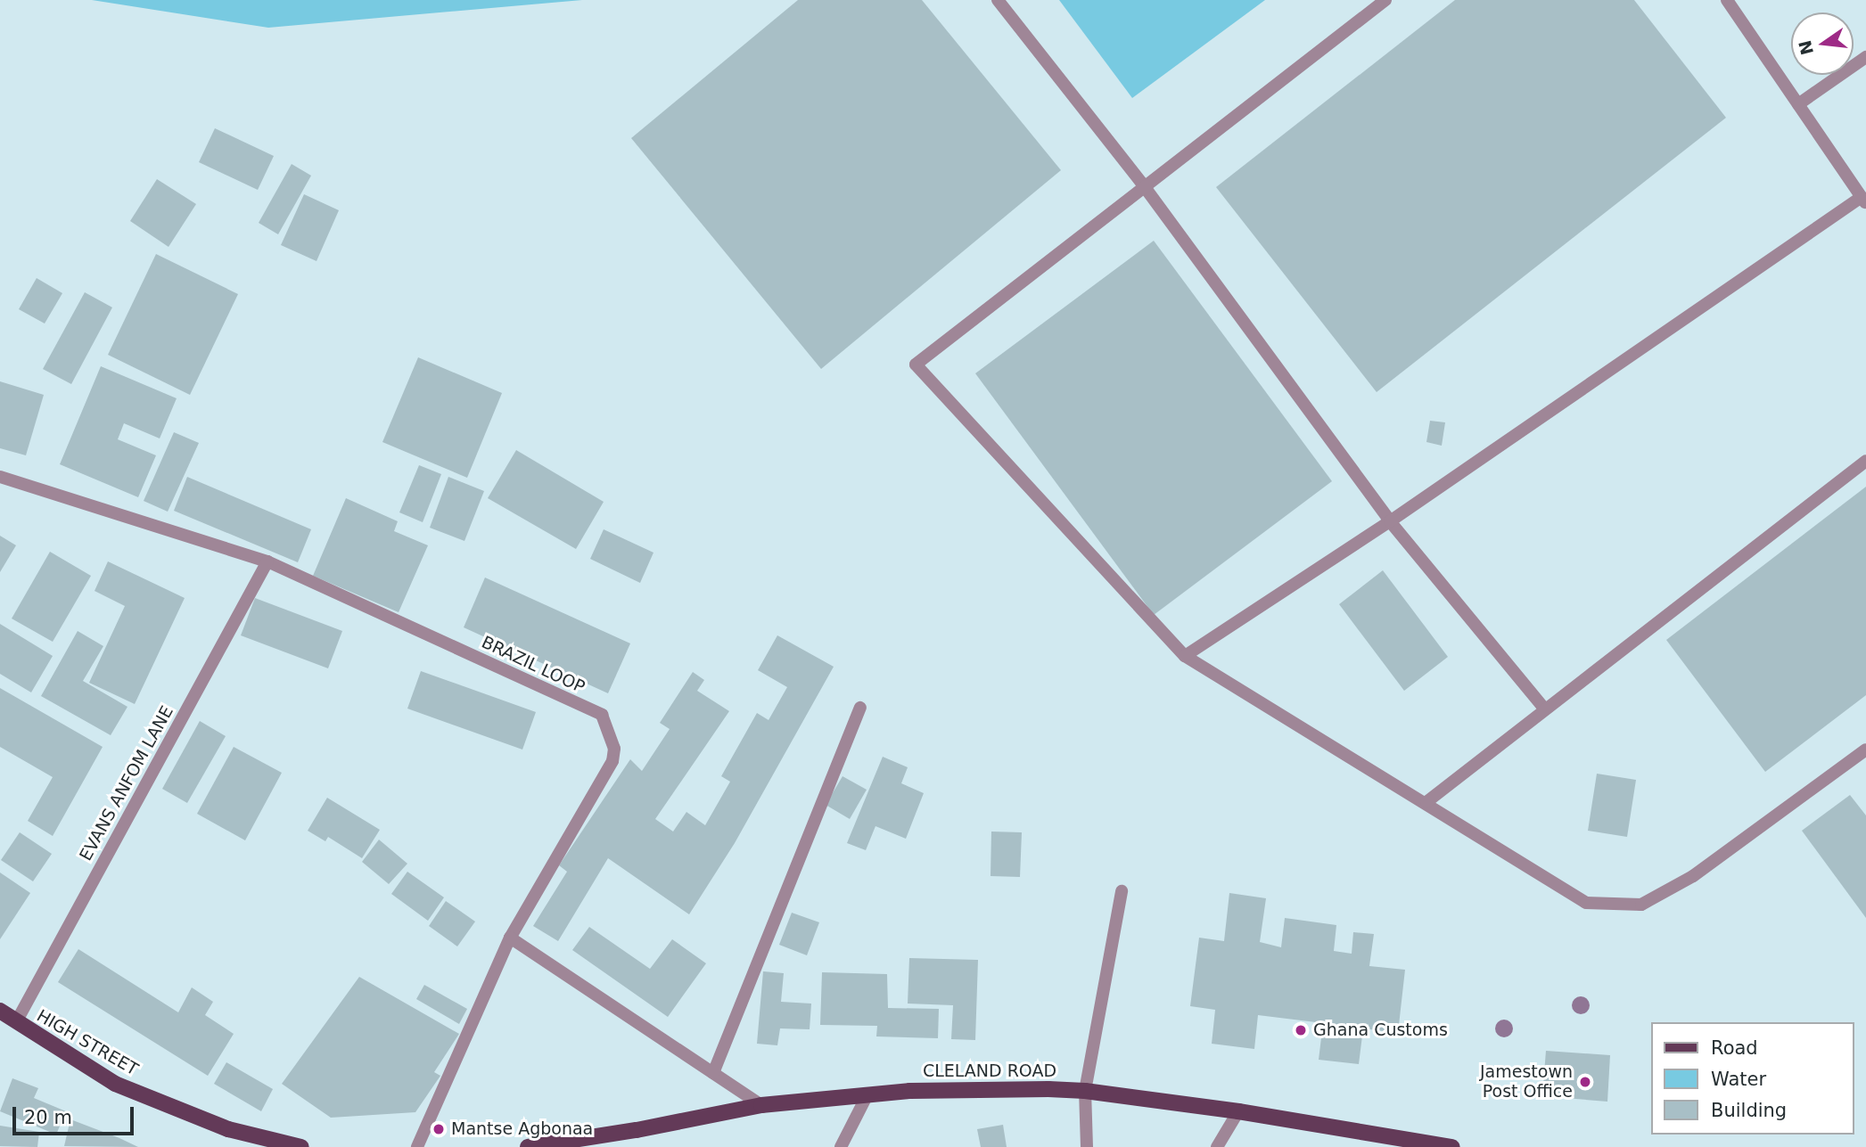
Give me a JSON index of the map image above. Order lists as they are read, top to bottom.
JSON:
{
  "streets": {
    "main road": ["HIGH STREET", "CLELAND ROAD"],
    "street": ["BRAZIL LOOP", "EVANS ANFOM LANE"]
  },
  "crossings": [
    ["BRAZIL LOOP", "EVANS ANFOM LANE"],
    ["EVANS ANFOM LANE", "HIGH STREET"]
  ],
  "places": ["Ghana Customs", "Jamestown Post Office", "Mantse Agbonaa"],
  "legend": ["Road", "Water", "Building"],
  "scale_bar": "20 m",
  "north": "left"
}
